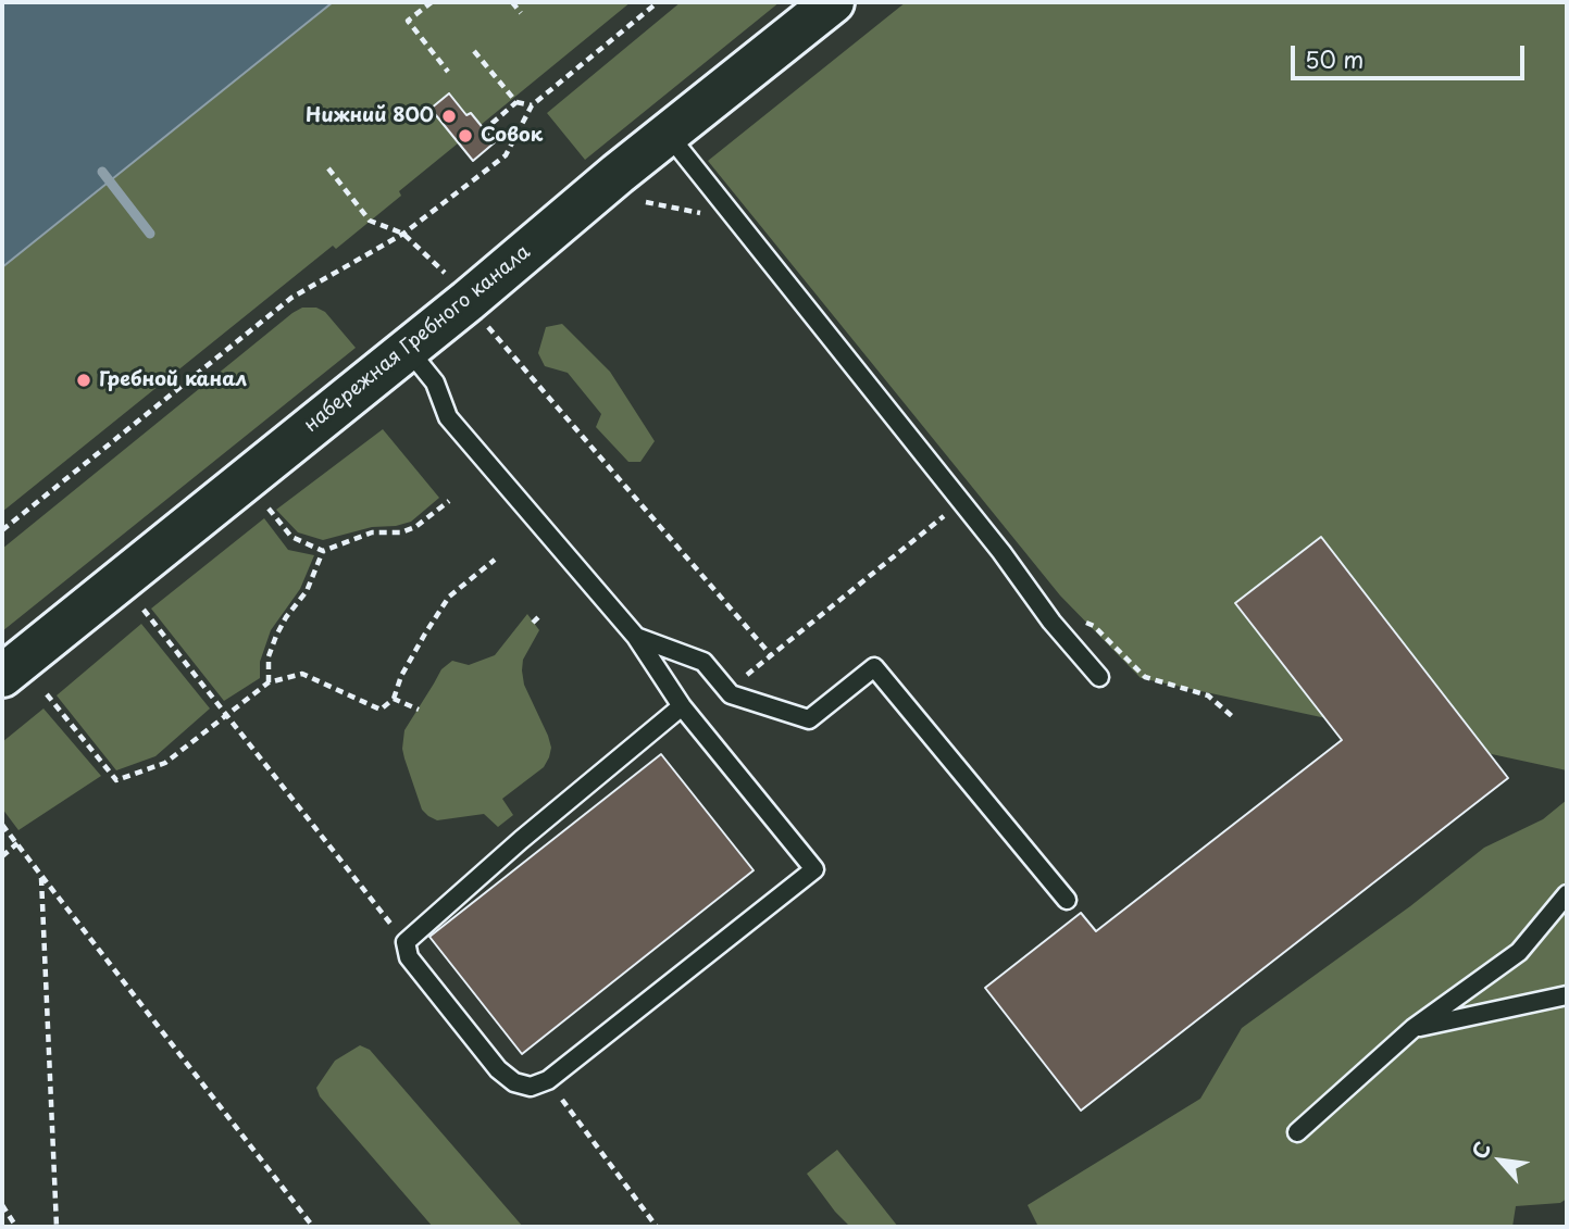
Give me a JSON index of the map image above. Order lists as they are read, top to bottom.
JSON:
{
  "streets": {
    "street": ["набережная Гребного канала"]
  },
  "places": ["Нижний 800", "Совок", "Гребной канал"],
  "scale_bar": "50 m",
  "north": "top left"
}
